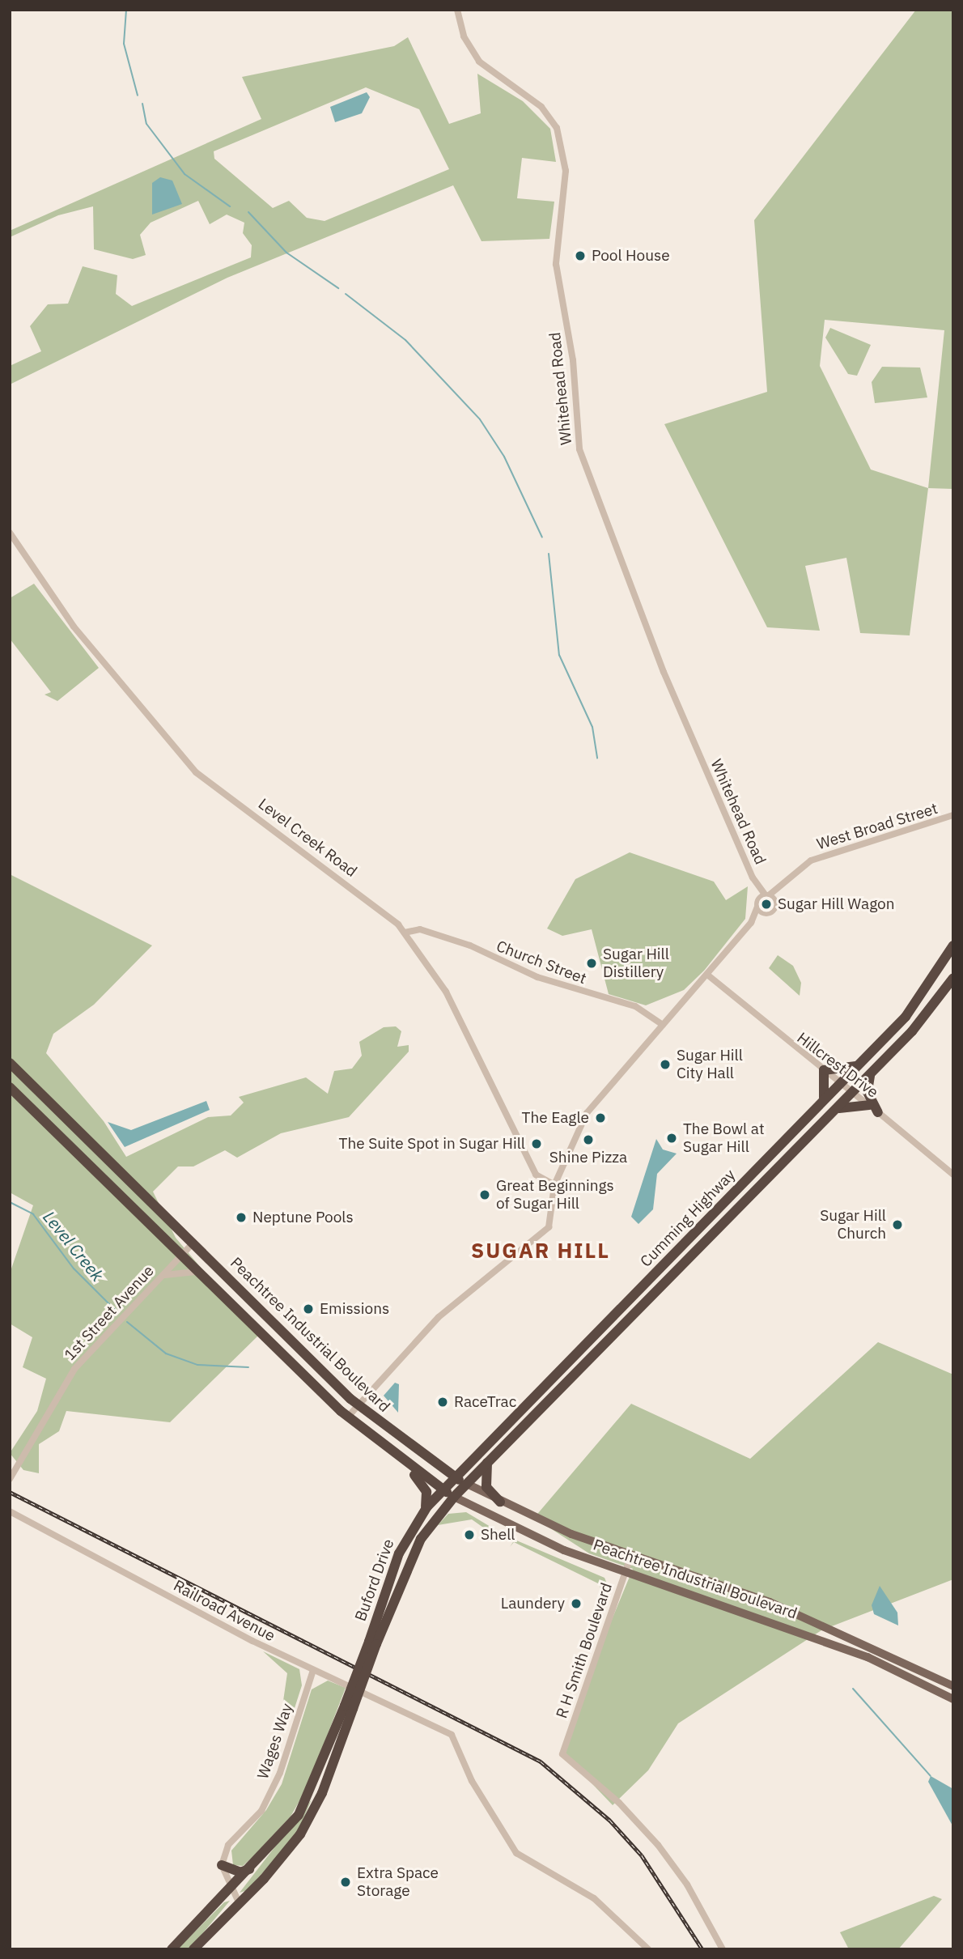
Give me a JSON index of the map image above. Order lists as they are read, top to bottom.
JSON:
{
  "streets": {
    "highway": ["Cumming Highway", "Peachtree Industrial Boulevard", "Buford Drive"],
    "street": [
      "Whitehead Road",
      "West Broad Street",
      "Level Creek Road",
      "Church Street",
      "Hillcrest Drive",
      "1st Street Avenue",
      "Railroad Avenue",
      "R H Smith Boulevard",
      "Wages Way"
    ]
  },
  "crossings": [
    ["Whitehead Road", "West Broad Street"],
    ["Level Creek Road", "Church Street"],
    ["Hillcrest Drive", "Cumming Highway"],
    ["Cumming Highway", "Peachtree Industrial Boulevard"],
    ["Cumming Highway", "Buford Drive"],
    ["1st Street Avenue", "Peachtree Industrial Boulevard"],
    ["Peachtree Industrial Boulevard", "Buford Drive"],
    ["Peachtree Industrial Boulevard", "R H Smith Boulevard"],
    ["Railroad Avenue", "Wages Way"]
  ],
  "districts": ["SUGAR HILL"],
  "water": ["Level Creek"],
  "places": [
    "Pool House",
    "Sugar Hill Wagon",
    "Sugar Hill Distillery",
    "Sugar Hill City Hall",
    "The Eagle",
    "The Bowl at Sugar Hill",
    "Shine Pizza",
    "The Suite Spot in Sugar Hill",
    "Great Beginnings of Sugar Hill",
    "Neptune Pools",
    "Sugar Hill Church",
    "Emissions",
    "RaceTrac",
    "Shell",
    "Laundery",
    "Extra Space Storage"
  ]
}
